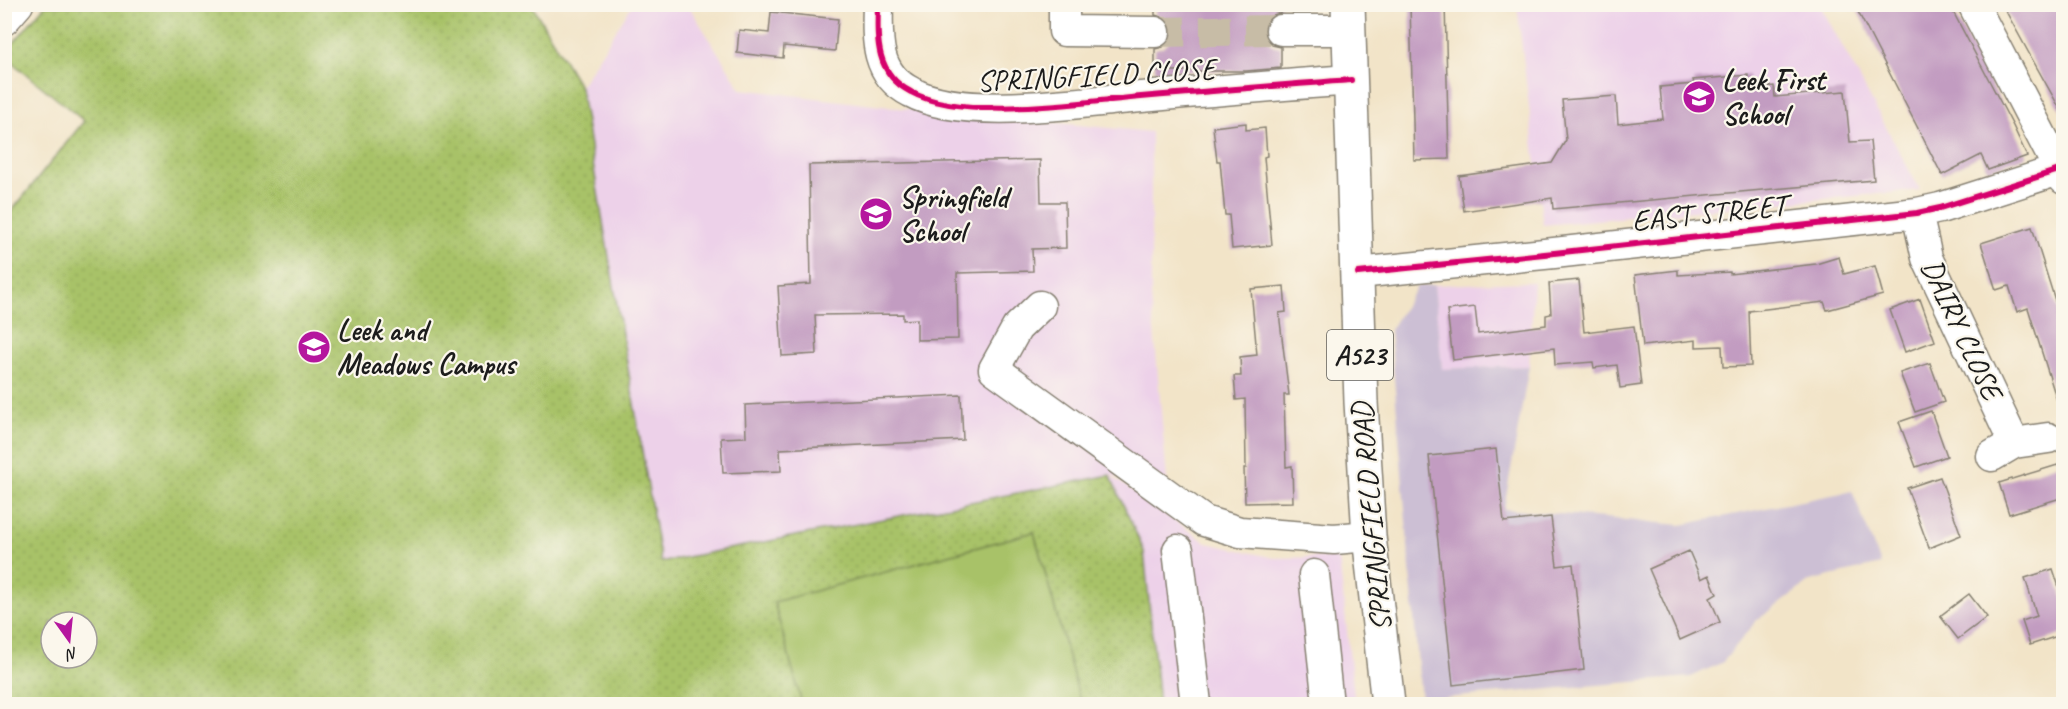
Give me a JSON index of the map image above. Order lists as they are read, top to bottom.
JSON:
{
  "streets": {
    "highway": ["A523", "SPRINGFIELD ROAD"],
    "street": ["SPRINGFIELD CLOSE", "EAST STREET", "DAIRY CLOSE"]
  },
  "crossings": [
    ["SPRINGFIELD CLOSE", "SPRINGFIELD ROAD"],
    ["EAST STREET", "DAIRY CLOSE"],
    ["EAST STREET", "SPRINGFIELD ROAD"]
  ],
  "places": {
    "school or university": ["Leek First School", "Springfield School", "Leek and Meadows Campus"]
  },
  "north": "bottom"
}
